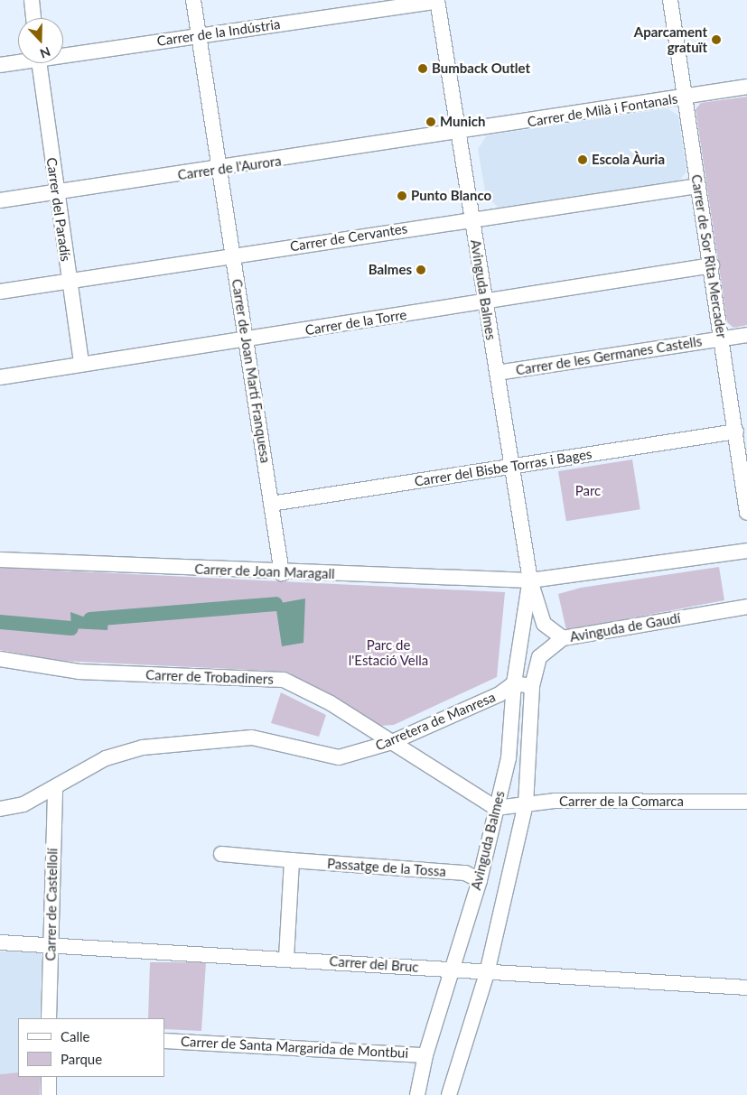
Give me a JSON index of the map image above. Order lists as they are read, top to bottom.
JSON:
{
  "streets": {
    "street": [
      "Carrer de la Indústria",
      "Carrer de Milà i Fontanals",
      "Carrer de l'Aurora",
      "Carrer del Paradís",
      "Carrer de Cervantes",
      "Carrer de Sor Rita Mercader",
      "Avinguda Balmes",
      "Carrer de la Torre",
      "Carrer de les Germanes Castells",
      "Carrer de Joan Martí Franquesa",
      "Carrer del Bisbe Torras i Bages",
      "Carrer de Joan Maragall",
      "Avinguda de Gaudí",
      "Carrer de Trobadiners",
      "Carretera de Manresa",
      "Carrer de la Comarca",
      "Passatge de la Tossa",
      "Carrer de Castellolí",
      "Carrer del Bruc",
      "Carrer de Santa Margarida de Montbui"
    ]
  },
  "crossings": [
    ["Carrer de la Indústria", "Avinguda Balmes"],
    ["Carrer de la Indústria", "Carrer de Joan Martí Franquesa"],
    ["Carrer de Milà i Fontanals", "Carrer de l'Aurora"],
    ["Carrer de Milà i Fontanals", "Carrer de Sor Rita Mercader"],
    ["Carrer de Milà i Fontanals", "Avinguda Balmes"],
    ["Carrer de l'Aurora", "Carrer del Paradís"],
    ["Carrer de l'Aurora", "Avinguda Balmes"],
    ["Carrer de l'Aurora", "Carrer de Joan Martí Franquesa"],
    ["Carrer del Paradís", "Carrer de Cervantes"],
    ["Carrer del Paradís", "Carrer de la Torre"],
    ["Carrer de Cervantes", "Carrer de Sor Rita Mercader"],
    ["Carrer de Cervantes", "Avinguda Balmes"],
    ["Carrer de Cervantes", "Carrer de Joan Martí Franquesa"],
    ["Carrer de Sor Rita Mercader", "Carrer de la Torre"],
    ["Carrer de Sor Rita Mercader", "Carrer de les Germanes Castells"],
    ["Carrer de Sor Rita Mercader", "Carrer del Bisbe Torras i Bages"],
    ["Avinguda Balmes", "Carrer de la Torre"],
    ["Avinguda Balmes", "Carrer de les Germanes Castells"],
    ["Avinguda Balmes", "Carrer del Bisbe Torras i Bages"],
    ["Avinguda Balmes", "Carrer de Joan Maragall"],
    ["Avinguda Balmes", "Avinguda de Gaudí"],
    ["Avinguda Balmes", "Carrer de Trobadiners"],
    ["Avinguda Balmes", "Carretera de Manresa"],
    ["Avinguda Balmes", "Carrer de la Comarca"],
    ["Avinguda Balmes", "Passatge de la Tossa"],
    ["Avinguda Balmes", "Carrer del Bruc"],
    ["Avinguda Balmes", "Carrer de Santa Margarida de Montbui"],
    ["Carrer de la Torre", "Carrer de Joan Martí Franquesa"],
    ["Carrer de Joan Martí Franquesa", "Carrer del Bisbe Torras i Bages"],
    ["Carrer de Joan Martí Franquesa", "Carrer de Joan Maragall"],
    ["Carrer de Trobadiners", "Carretera de Manresa"],
    ["Carrer de Trobadiners", "Carrer de la Comarca"],
    ["Carretera de Manresa", "Carrer de Castellolí"],
    ["Carrer de Castellolí", "Carrer del Bruc"]
  ],
  "parks": ["Parc", "Parc de l'Estació Vella"],
  "places": [
    "Aparcament gratuït",
    "Bumback Outlet",
    "Munich",
    "Escola Àuria",
    "Punto Blanco",
    "Balmes"
  ],
  "legend": ["Calle", "Parque"],
  "north": "bottom"
}
